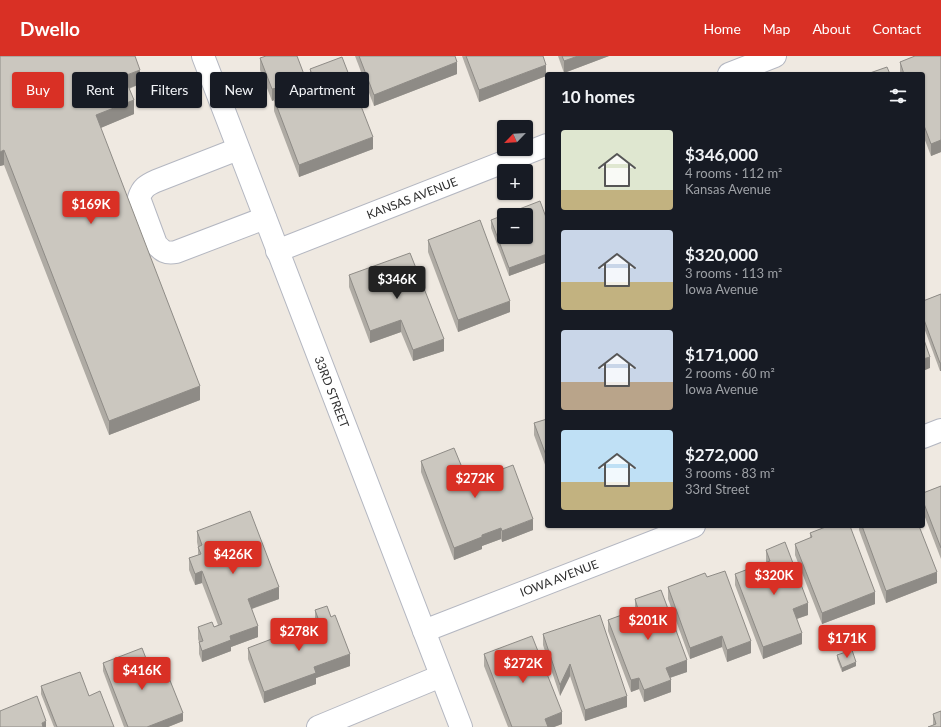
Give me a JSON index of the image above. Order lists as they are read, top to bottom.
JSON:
{
  "streets": {
    "street": ["KANSAS AVENUE", "33RD STREET", "IOWA AVENUE"]
  },
  "crossings": [
    ["KANSAS AVENUE", "33RD STREET"],
    ["33RD STREET", "IOWA AVENUE"]
  ],
  "north": "bottom left",
  "page": {
    "header": "Dwello",
    "nav": [
      "Home",
      "Map",
      "About",
      "Contact"
    ],
    "chip": [
      "Buy",
      "Rent",
      "Filters",
      "New",
      "Apartment"
    ],
    "heading": "10 homes",
    "map_buttons": ["+", "−"],
    "list": [
      {
        "name": "$346,000",
        "note": "4 rooms · 112 m² · Kansas Avenue"
      },
      {
        "name": "$320,000",
        "note": "3 rooms · 113 m² · Iowa Avenue"
      },
      {
        "name": "$171,000",
        "note": "2 rooms · 60 m² · Iowa Avenue"
      },
      {
        "name": "$272,000",
        "note": "3 rooms · 83 m² · 33rd Street"
      }
    ],
    "price": [
      "$169K",
      "$346K",
      "$272K",
      "$426K",
      "$320K",
      "$201K",
      "$278K",
      "$171K",
      "$272K",
      "$416K"
    ]
  }
}
